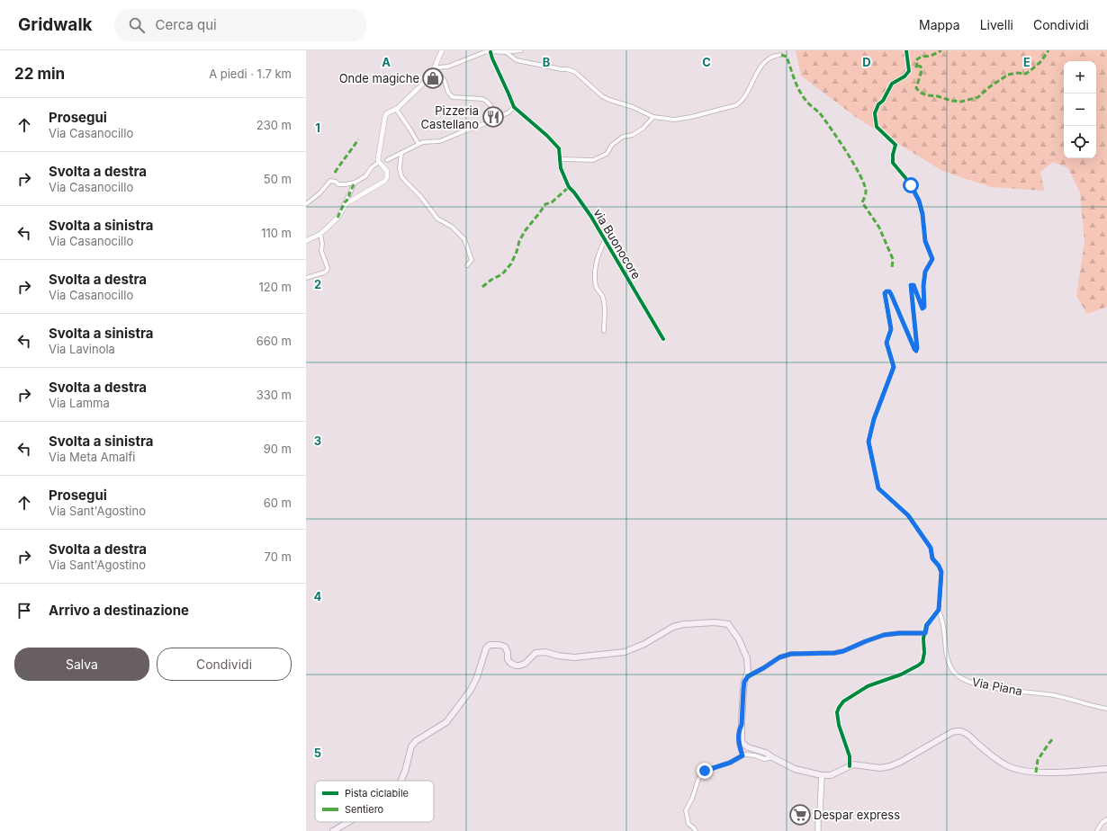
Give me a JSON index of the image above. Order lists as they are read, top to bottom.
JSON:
{
  "streets": {
    "street": ["via Buonocore", "Via Piana"]
  },
  "places": {
    "shop": ["Onde magiche"],
    "restaurant": ["Pizzeria Castellano"],
    "supermarket": ["Despar express"]
  },
  "legend": ["Pista ciclabile", "Sentiero"],
  "page": {
    "header": "Gridwalk",
    "search": "Cerca qui",
    "nav": ["Mappa", "Livelli", "Condividi"],
    "heading": ["22 min", "A piedi · 1.7 km"],
    "map_buttons": ["+", "−"],
    "list": [
      ["Prosegui", "Via Casanocillo", "230 m"],
      ["Svolta a destra", "Via Casanocillo", "50 m"],
      ["Svolta a sinistra", "Via Casanocillo", "110 m"],
      ["Svolta a destra", "Via Casanocillo", "120 m"],
      ["Svolta a sinistra", "Via Lavinola", "660 m"],
      ["Svolta a destra", "Via Lamma", "330 m"],
      ["Svolta a sinistra", "Via Meta Amalfi", "90 m"],
      ["Prosegui", "Via Sant'Agostino", "60 m"],
      ["Svolta a destra", "Via Sant'Agostino", "70 m"],
      "Arrivo a destinazione"
    ],
    "buttons": ["Salva", "Condividi"]
  },
  "grid": {
    "columns": [
      "A",
      "B",
      "C",
      "D",
      "E"
    ],
    "rows": [
      "1",
      "2",
      "3",
      "4",
      "5"
    ]
  }
}
